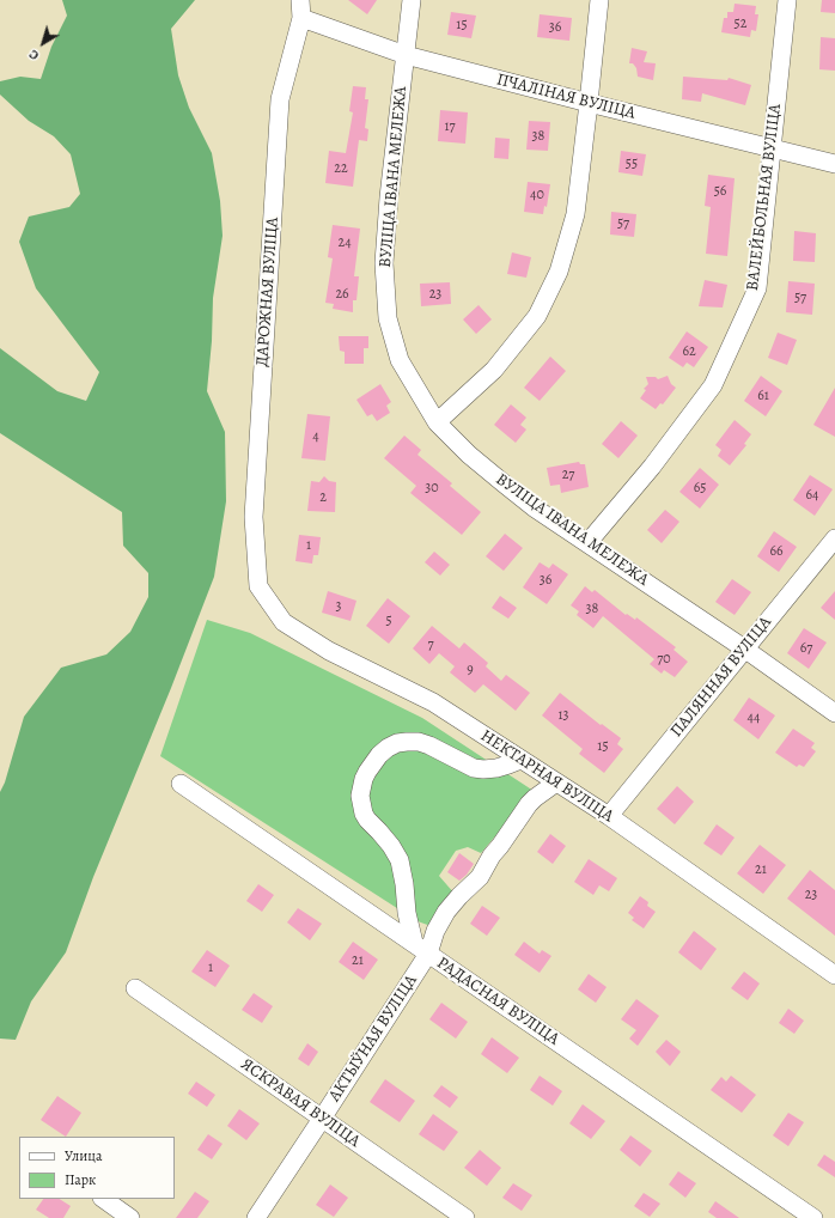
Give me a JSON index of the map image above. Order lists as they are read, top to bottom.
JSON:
{
  "streets": {
    "street": [
      "ПЧАЛІНАЯ ВУЛІЦА",
      "ВУЛІЦА ІВАНА МЕЛЕЖА",
      "ВАЛЕЙБОЛЬНАЯ ВУЛІЦА",
      "ДАРОЖНАЯ ВУЛІЦА",
      "ПАЛЯННАЯ ВУЛІЦА",
      "НЕКТАРНАЯ ВУЛІЦА",
      "РАДАСНАЯ ВУЛІЦА",
      "АКТЫЎНАЯ ВУЛІЦА",
      "ЯСКРАВАЯ ВУЛІЦА"
    ]
  },
  "crossings": [
    ["ПЧАЛІНАЯ ВУЛІЦА", "ВУЛІЦА ІВАНА МЕЛЕЖА"],
    ["ПЧАЛІНАЯ ВУЛІЦА", "ВАЛЕЙБОЛЬНАЯ ВУЛІЦА"],
    ["ПЧАЛІНАЯ ВУЛІЦА", "ДАРОЖНАЯ ВУЛІЦА"],
    ["ВУЛІЦА ІВАНА МЕЛЕЖА", "ВАЛЕЙБОЛЬНАЯ ВУЛІЦА"],
    ["ВУЛІЦА ІВАНА МЕЛЕЖА", "ПАЛЯННАЯ ВУЛІЦА"],
    ["ДАРОЖНАЯ ВУЛІЦА", "НЕКТАРНАЯ ВУЛІЦА"],
    ["ПАЛЯННАЯ ВУЛІЦА", "НЕКТАРНАЯ ВУЛІЦА"],
    ["НЕКТАРНАЯ ВУЛІЦА", "АКТЫЎНАЯ ВУЛІЦА"],
    ["РАДАСНАЯ ВУЛІЦА", "АКТЫЎНАЯ ВУЛІЦА"],
    ["АКТЫЎНАЯ ВУЛІЦА", "ЯСКРАВАЯ ВУЛІЦА"]
  ],
  "house_numbers": [
    "52",
    "15",
    "36",
    "17",
    "38",
    "55",
    "22",
    "56",
    "40",
    "57",
    "24",
    "26",
    "23",
    "57",
    "62",
    "61",
    "4",
    "27",
    "30",
    "65",
    "64",
    "2",
    "1",
    "66",
    "36",
    "3",
    "38",
    "5",
    "7",
    "67",
    "70",
    "9",
    "13",
    "44",
    "15",
    "21",
    "23",
    "21",
    "1"
  ],
  "legend": ["Улица", "Парк"],
  "north": "bottom left"
}
